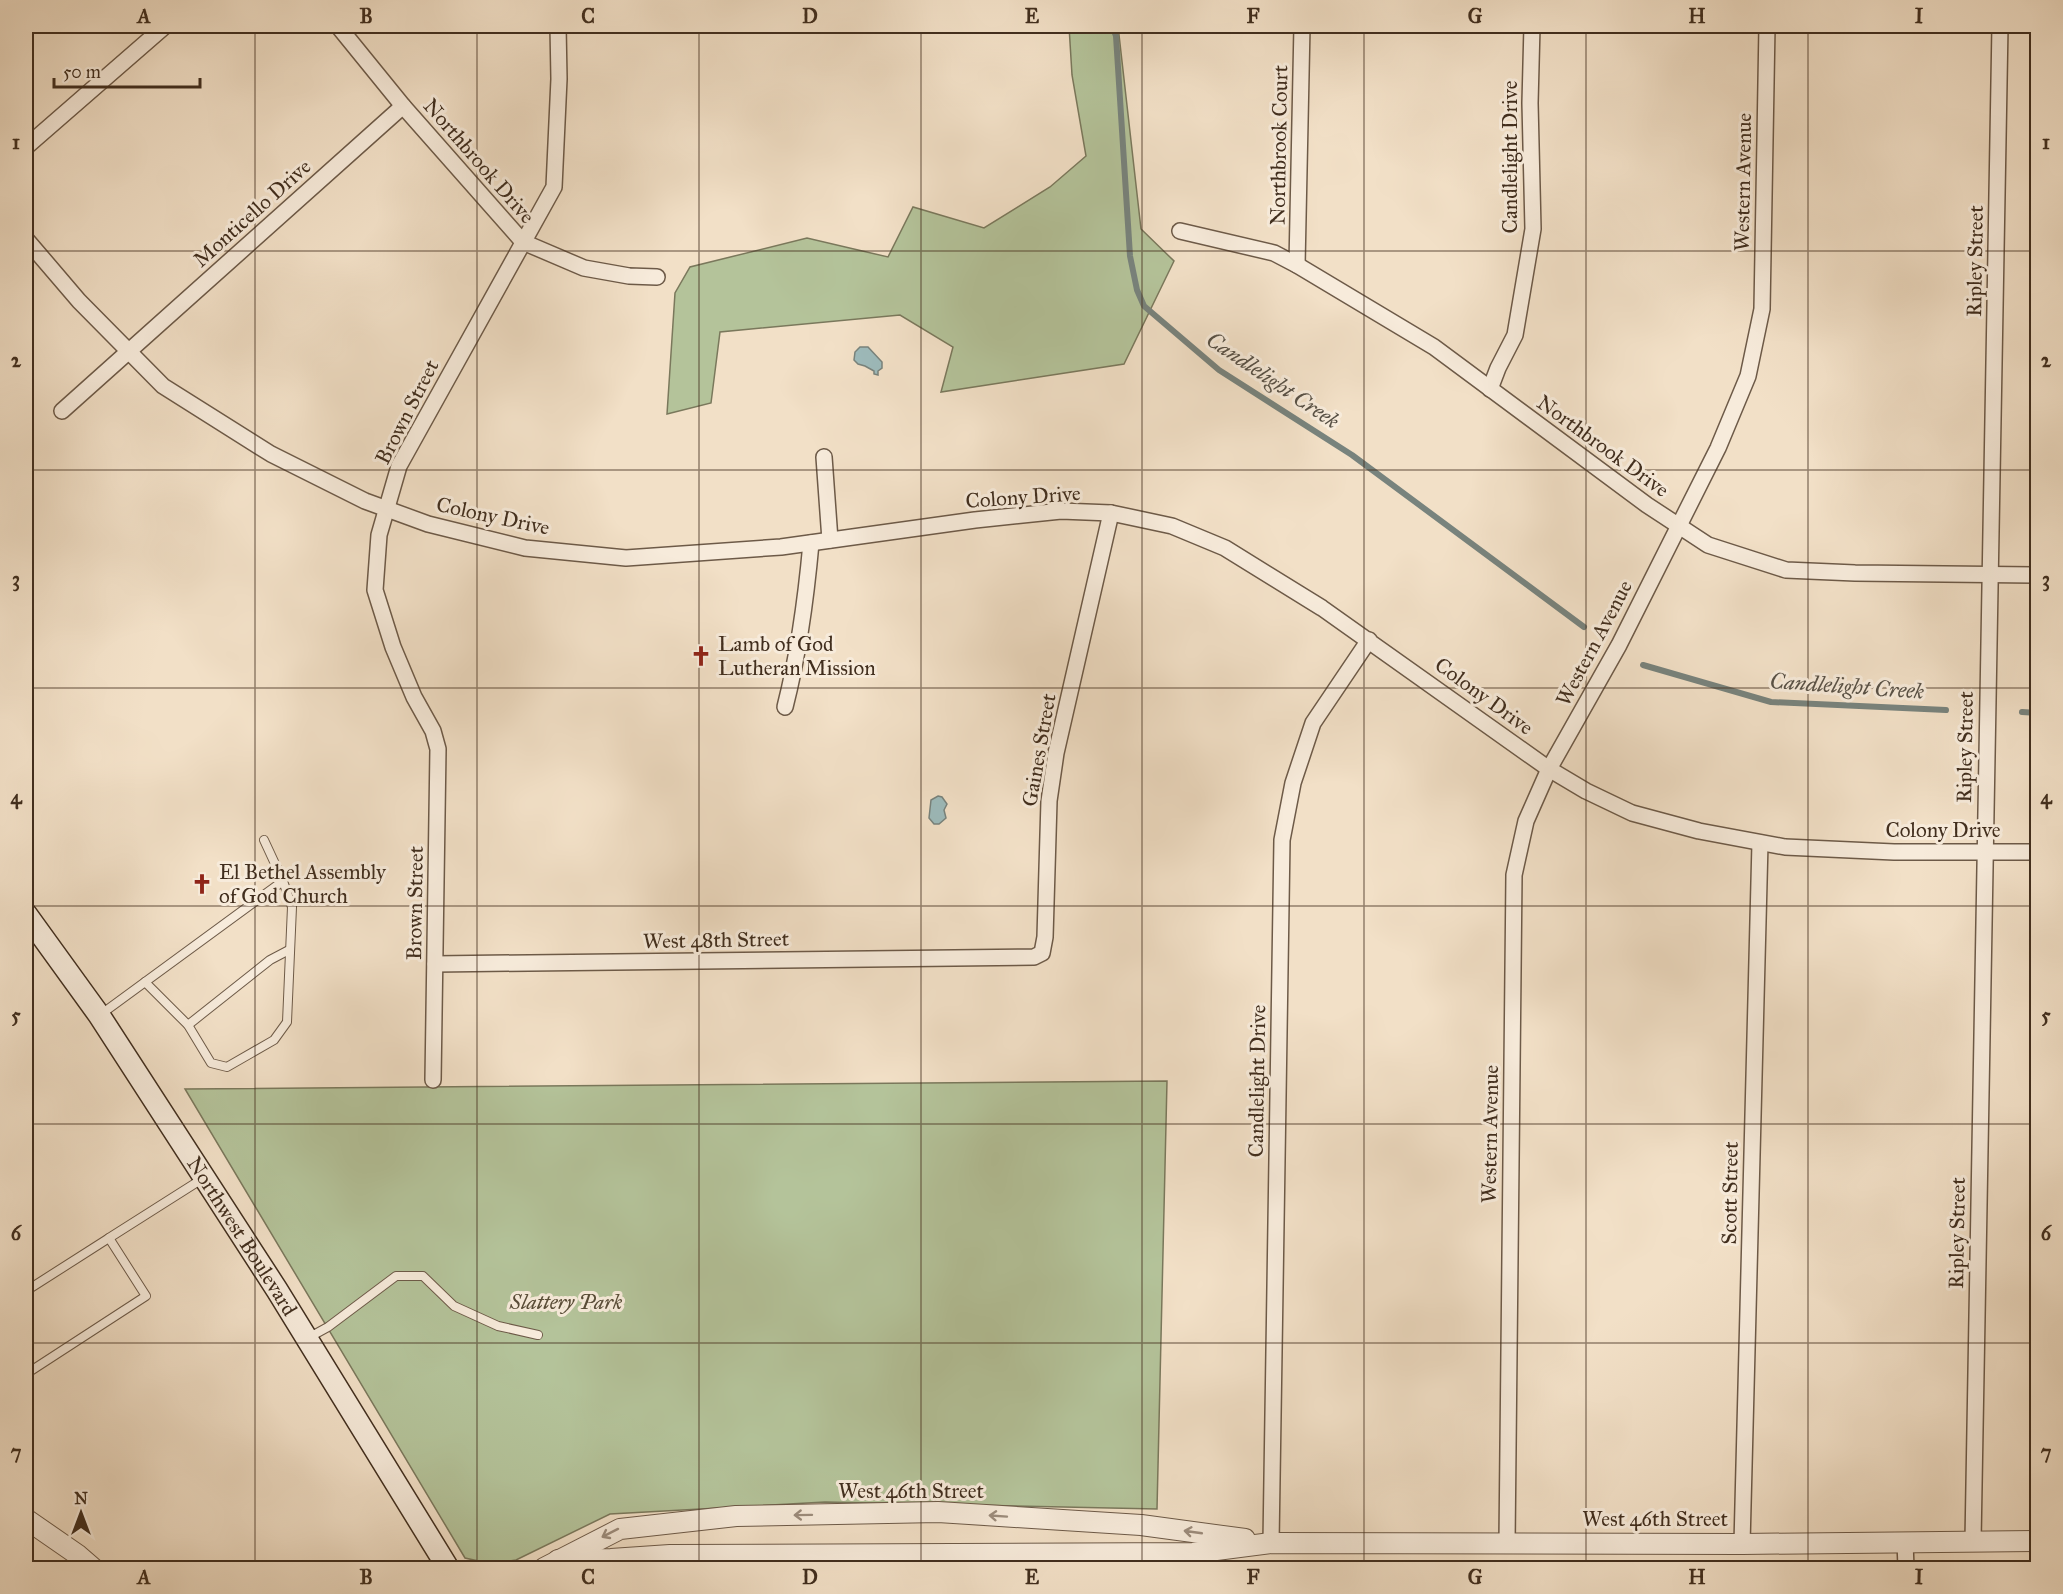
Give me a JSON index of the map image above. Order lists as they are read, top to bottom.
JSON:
{
  "streets": {
    "main road": ["Northwest Boulevard"],
    "street": [
      "Northbrook Court",
      "Candlelight Drive",
      "Northbrook Drive",
      "Western Avenue",
      "Monticello Drive",
      "Ripley Street",
      "Brown Street",
      "Colony Drive",
      "Gaines Street",
      "West 48th Street",
      "Scott Street",
      "West 46th Street"
    ]
  },
  "crossings": [
    ["Northbrook Court", "Northbrook Drive"],
    ["Candlelight Drive", "Northbrook Drive"],
    ["Candlelight Drive", "Colony Drive"],
    ["Candlelight Drive", "West 46th Street"],
    ["Northbrook Drive", "Western Avenue"],
    ["Northbrook Drive", "Monticello Drive"],
    ["Northbrook Drive", "Ripley Street"],
    ["Northbrook Drive", "Brown Street"],
    ["Western Avenue", "Colony Drive"],
    ["Western Avenue", "West 46th Street"],
    ["Monticello Drive", "Colony Drive"],
    ["Ripley Street", "Colony Drive"],
    ["Ripley Street", "West 46th Street"],
    ["Brown Street", "Colony Drive"],
    ["Brown Street", "West 48th Street"],
    ["Colony Drive", "Gaines Street"],
    ["Colony Drive", "Scott Street"],
    ["Gaines Street", "West 48th Street"],
    ["Scott Street", "West 46th Street"]
  ],
  "water": ["Candlelight Creek"],
  "parks": ["Slattery Park"],
  "places": {
    "church": ["Lamb of God Lutheran Mission", "El Bethel Assembly of God Church"]
  },
  "scale_bar": "50 m",
  "north": "top",
  "grid": {
    "columns": [
      "A",
      "B",
      "C",
      "D",
      "E",
      "F",
      "G",
      "H",
      "I"
    ],
    "rows": [
      "1",
      "2",
      "3",
      "4",
      "5",
      "6",
      "7"
    ]
  }
}
